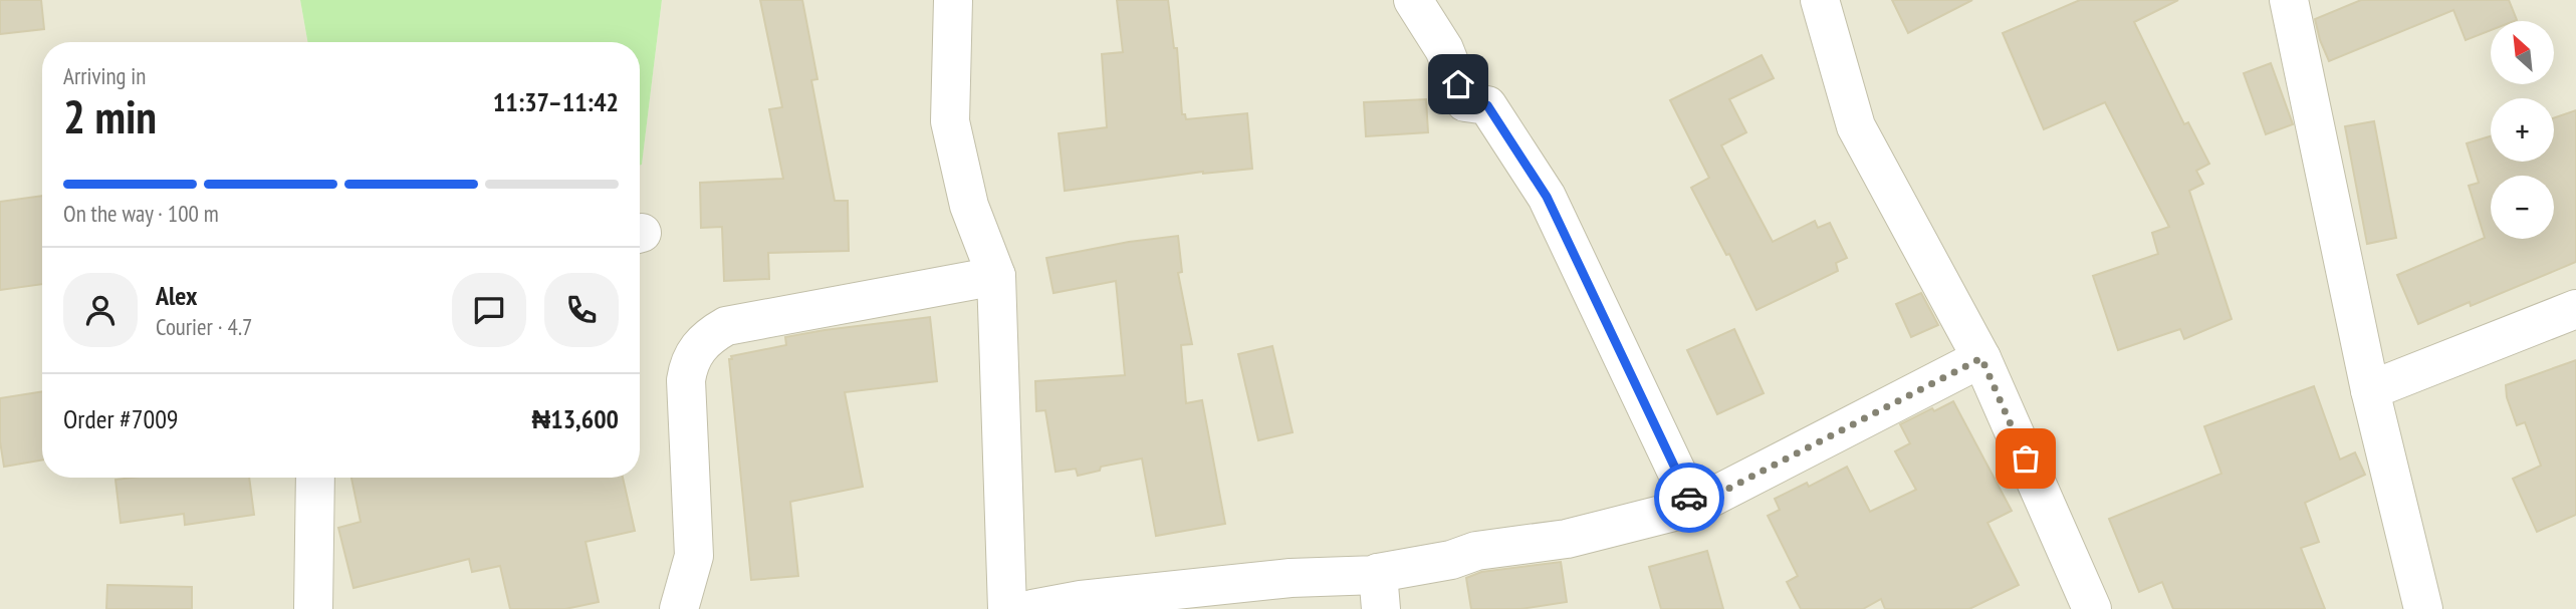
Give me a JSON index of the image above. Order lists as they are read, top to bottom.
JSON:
{
  "north": "top left",
  "page": {
    "map_buttons": ["+", "−"],
    "heading": ["2 min", "Arriving in", "11:37–11:42"],
    "panel": [
      "Alex",
      "Courier · 4.7",
      "Order #7009",
      "₦13,600"
    ],
    "bar": "On the way · 100 m"
  }
}
